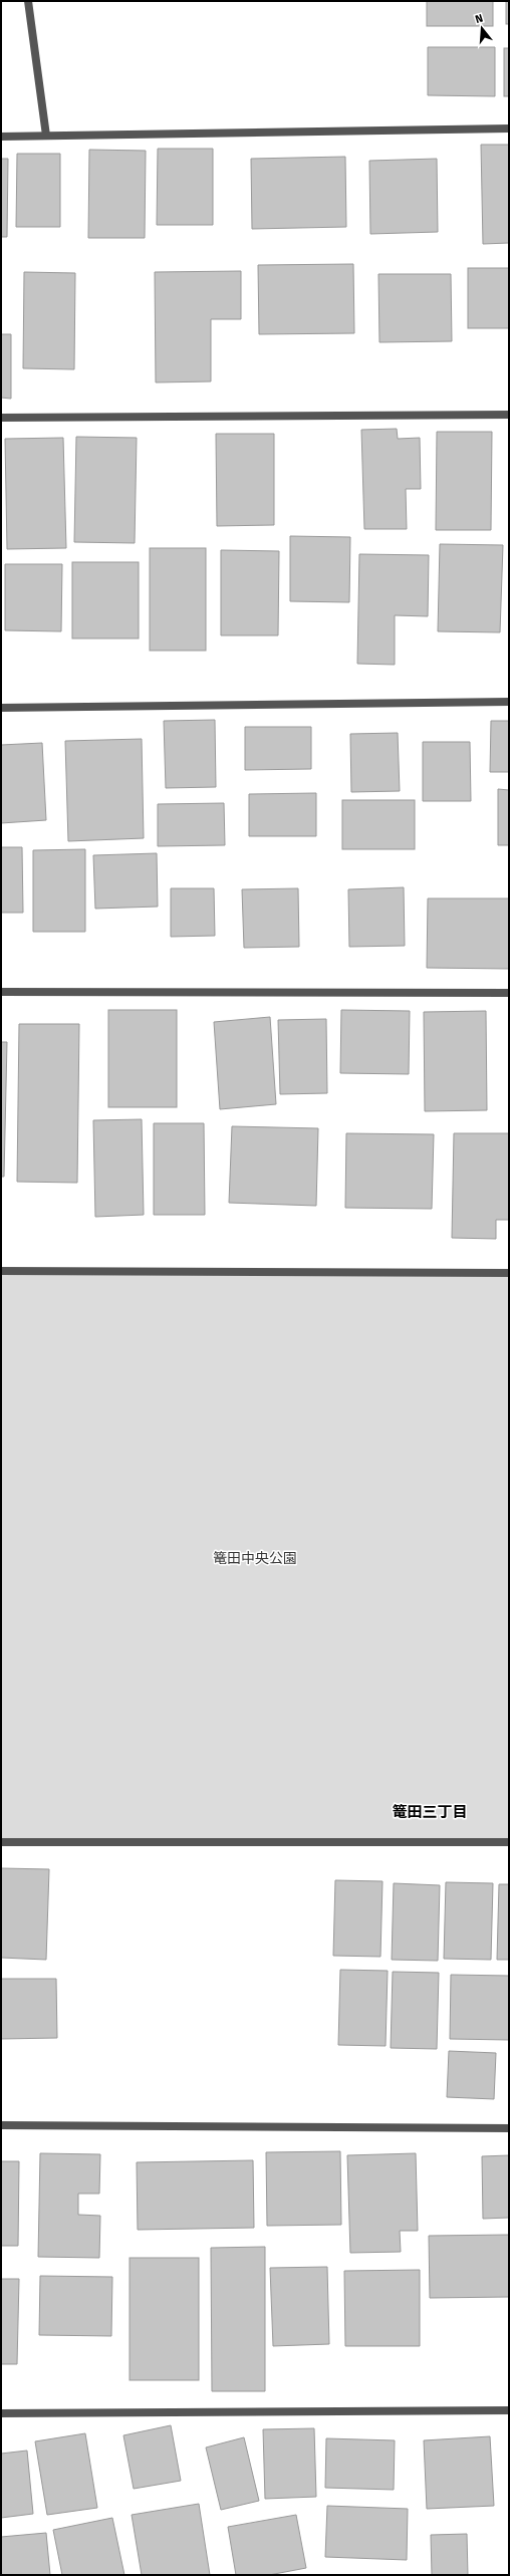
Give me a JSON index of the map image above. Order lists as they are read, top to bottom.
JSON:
{
  "districts": ["篭田三丁目"],
  "parks": ["篭田中央公園"],
  "north": "top"
}
